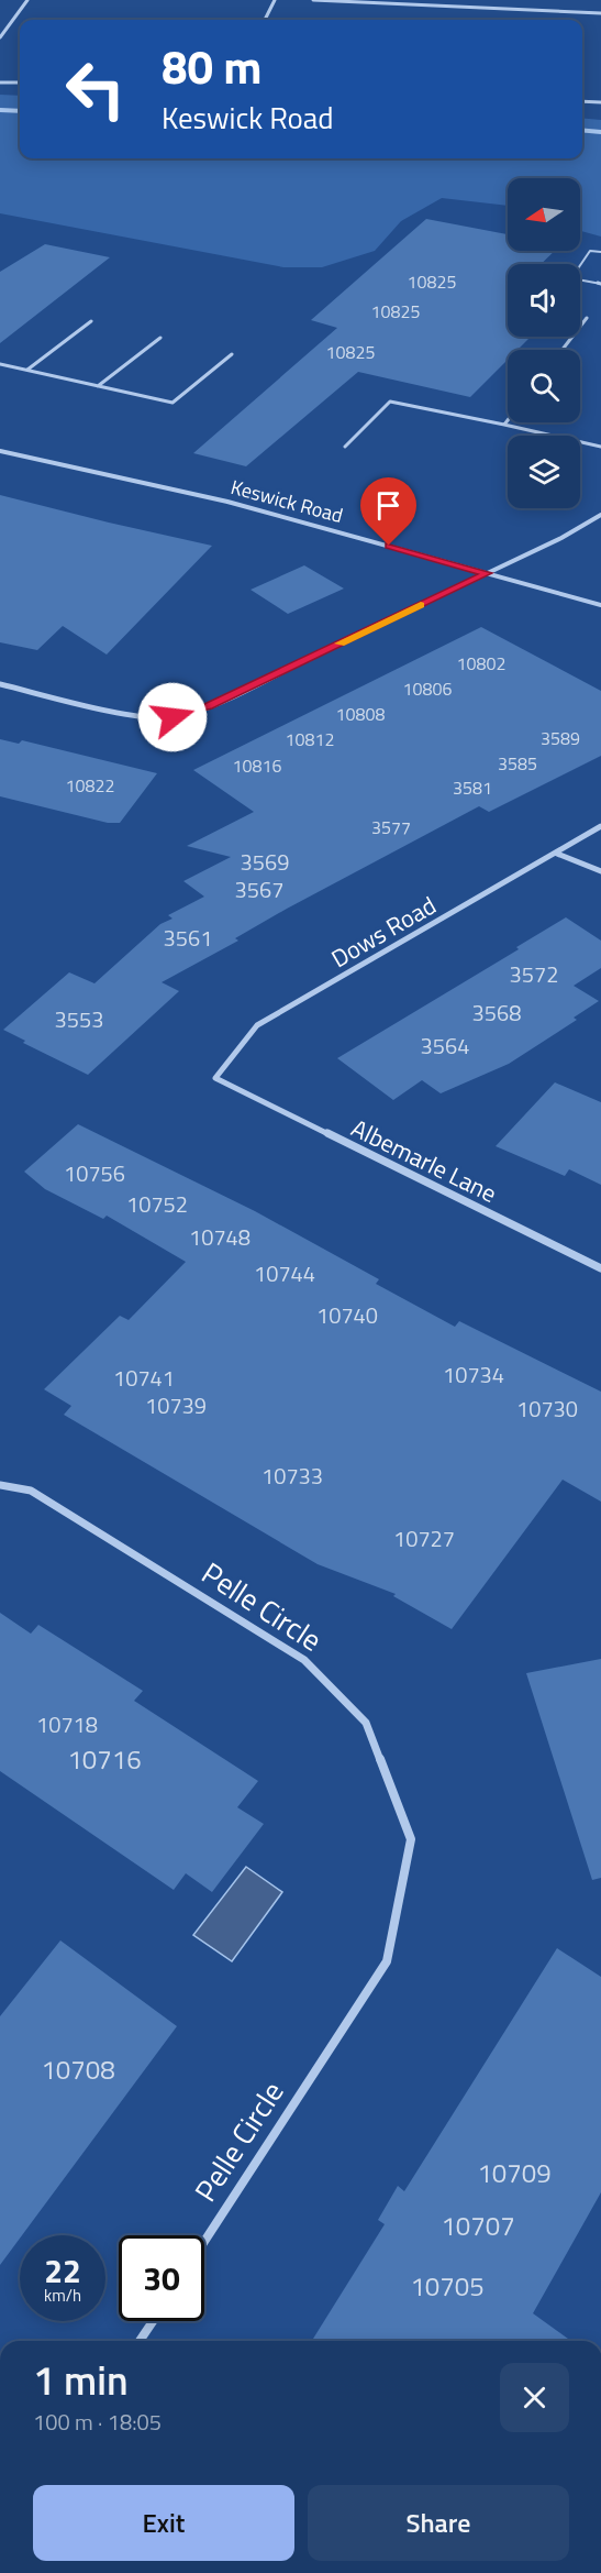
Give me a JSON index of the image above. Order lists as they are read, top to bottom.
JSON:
{
  "streets": {
    "street": [
      "Keswick Road",
      "Dows Road",
      "Albemarle Lane",
      "Pelle Circle"
    ]
  },
  "crossings": [
    ["Dows Road", "Albemarle Lane"]
  ],
  "house_numbers": [
    "10825",
    "10825",
    "10825",
    "10802",
    "10806",
    "10808",
    "3589",
    "10812",
    "3585",
    "10816",
    "10822",
    "3581",
    "3577",
    "3569",
    "3567",
    "3561",
    "3572",
    "3568",
    "3553",
    "3564",
    "10756",
    "10752",
    "10748",
    "10744",
    "10740",
    "10734",
    "10741",
    "10739",
    "10730",
    "10733",
    "10727",
    "10718",
    "10716",
    "10708",
    "10709",
    "10707",
    "10705"
  ],
  "north": "left",
  "page": {
    "turn": ["80 m", "Keswick Road"],
    "speed": "22 km/h",
    "limit": "30",
    "heading": ["1 min", "100 m · 18:05"],
    "buttons": ["Exit", "Share"]
  }
}
